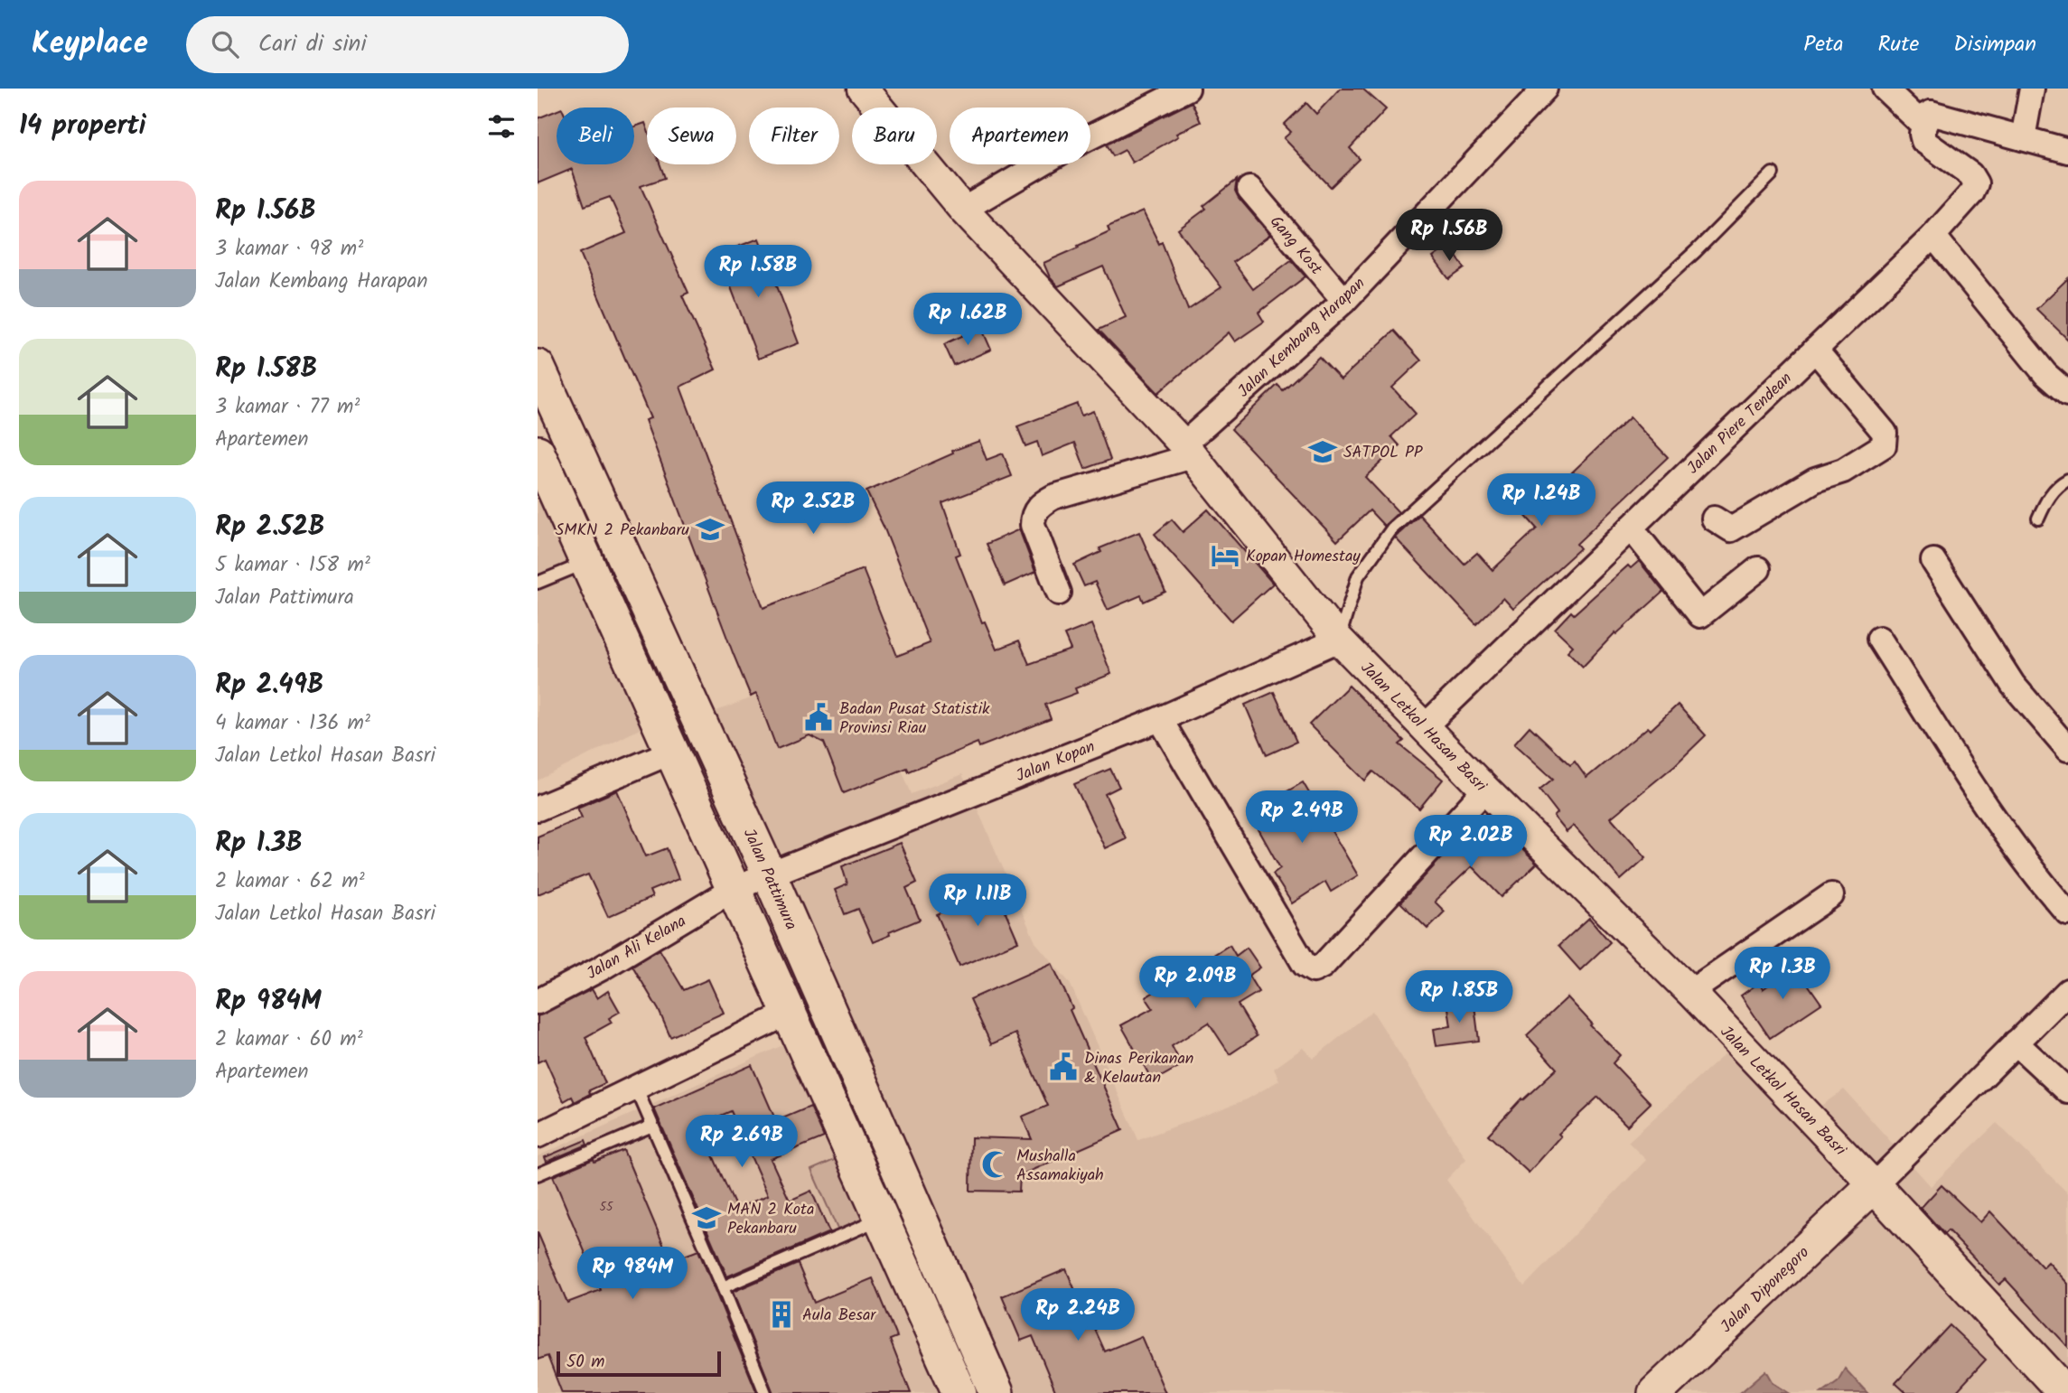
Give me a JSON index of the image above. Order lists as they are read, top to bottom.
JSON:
{
  "streets": {
    "main road": ["Jalan Letkol Hasan Basri", "Jalan Pattimura", "Jalan Diponegoro"],
    "street": [
      "Gang Kost",
      "Jalan Kembang Harapan",
      "Jalan Piere Tendean",
      "Jalan Kopan",
      "Jalan Ali Kelana"
    ]
  },
  "crossings": [
    ["Gang Kost", "Jalan Kembang Harapan"],
    ["Jalan Kembang Harapan", "Jalan Letkol Hasan Basri"],
    ["Jalan Piere Tendean", "Jalan Letkol Hasan Basri"],
    ["Jalan Letkol Hasan Basri", "Jalan Kopan"],
    ["Jalan Letkol Hasan Basri", "Jalan Diponegoro"],
    ["Jalan Kopan", "Jalan Pattimura"],
    ["Jalan Kopan", "Jalan Ali Kelana"]
  ],
  "places": {
    "school or university": ["SATPOL PP", "SMKN 2 Pekanbaru", "MAN 2 Kota Pekanbaru"],
    "hotel": ["Kopan Homestay"],
    "public building": ["Badan Pusat Statistik Provinsi Riau", "Dinas Perikanan & Kelautan"],
    "mosque": ["Mushalla Assamakiyah"],
    "building": ["Aula Besar"]
  },
  "house_numbers": ["55"],
  "scale_bar": "50 m",
  "page": {
    "header": "Keyplace",
    "search": "Cari di sini",
    "nav": ["Peta", "Rute", "Disimpan"],
    "heading": "14 properti",
    "chip": [
      "Beli",
      "Sewa",
      "Filter",
      "Baru",
      "Apartemen"
    ],
    "list": [
      {
        "name": "Rp 1.56B",
        "note": "3 kamar · 98 m² · Jalan Kembang Harapan"
      },
      {
        "name": "Rp 1.58B",
        "note": "3 kamar · 77 m² · Apartemen"
      },
      {
        "name": "Rp 2.52B",
        "note": "5 kamar · 158 m² · Jalan Pattimura"
      },
      {
        "name": "Rp 2.49B",
        "note": "4 kamar · 136 m² · Jalan Letkol Hasan Basri"
      },
      {
        "name": "Rp 1.3B",
        "note": "2 kamar · 62 m² · Jalan Letkol Hasan Basri"
      },
      {
        "name": "Rp 984M",
        "note": "2 kamar · 60 m² · Apartemen"
      }
    ],
    "price": [
      "Rp 1.56B",
      "Rp 1.58B",
      "Rp 1.62B",
      "Rp 1.24B",
      "Rp 2.52B",
      "Rp 2.49B",
      "Rp 2.02B",
      "Rp 1.11B",
      "Rp 1.3B",
      "Rp 2.09B",
      "Rp 1.85B",
      "Rp 2.69B",
      "Rp 984M",
      "Rp 2.24B"
    ],
    "scale": "50 m"
  }
}
